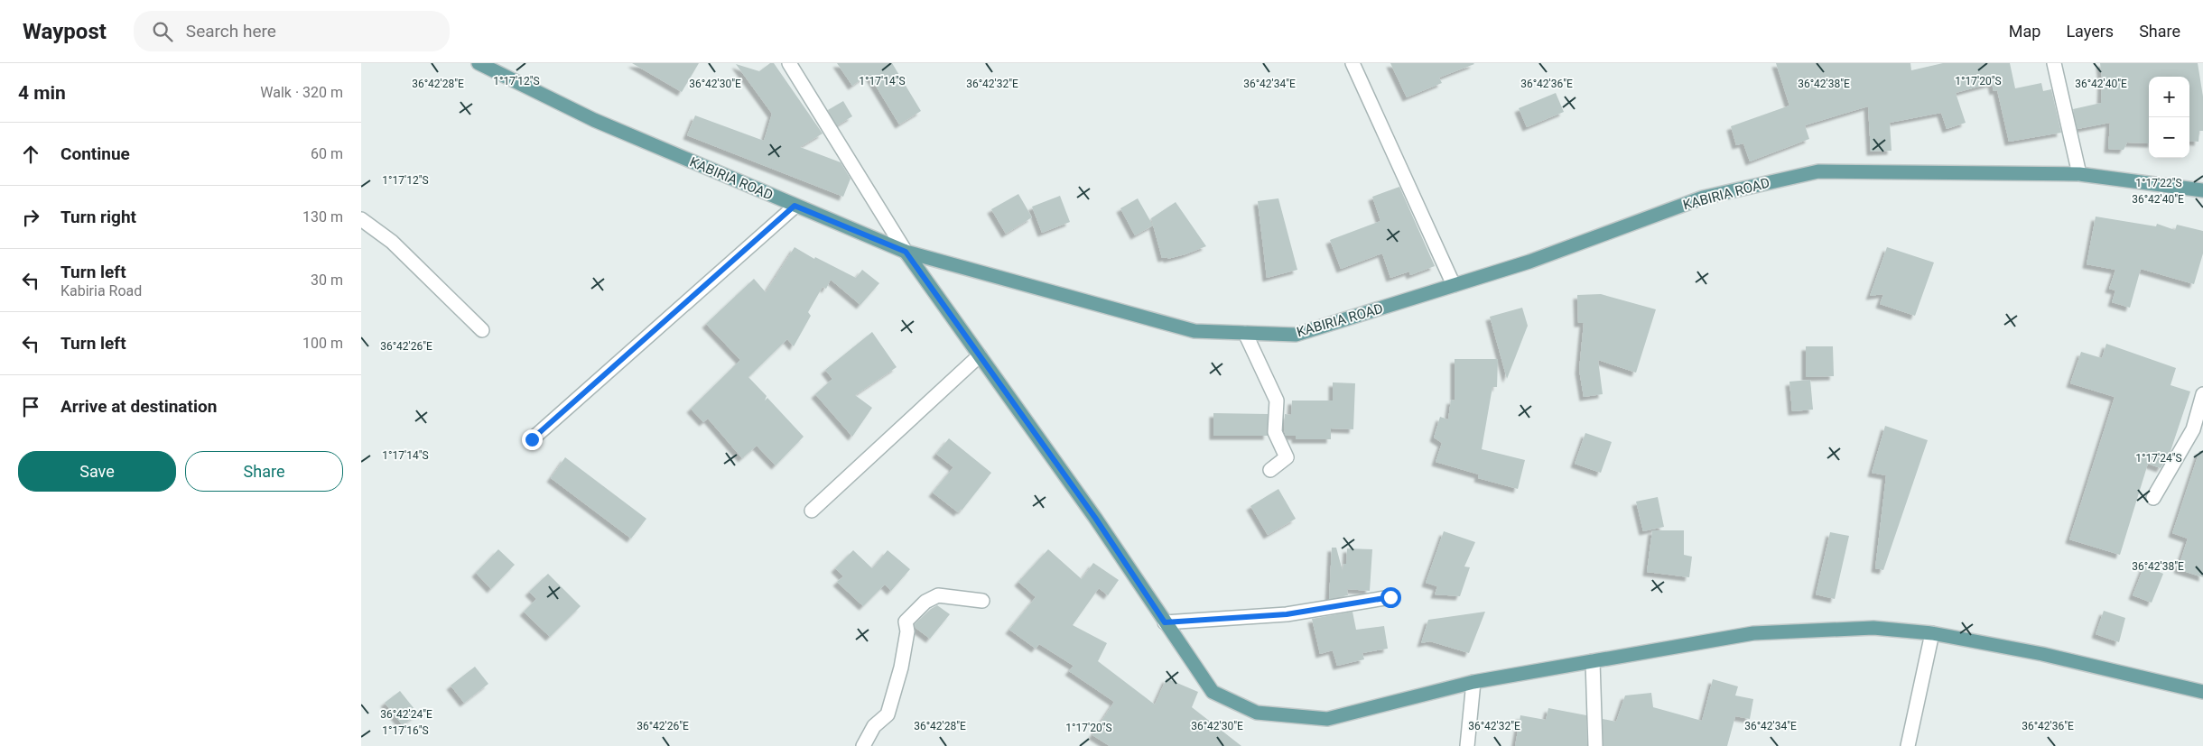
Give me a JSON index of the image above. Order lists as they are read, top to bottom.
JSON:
{
  "streets": {
    "main road": ["KABIRIA ROAD"]
  },
  "page": {
    "header": "Waypost",
    "search": "Search here",
    "nav": ["Map", "Layers", "Share"],
    "heading": ["4 min", "Walk · 320 m"],
    "map_buttons": ["+", "−"],
    "list": [
      ["Continue", "60 m"],
      ["Turn right", "130 m"],
      ["Turn left", "Kabiria Road", "30 m"],
      ["Turn left", "100 m"],
      "Arrive at destination"
    ],
    "buttons": ["Save", "Share"]
  },
  "coordinates": [
    "1°17'12\"S",
    "1°17'14\"S",
    "1°17'20\"S",
    "36°42'28\"E",
    "36°42'30\"E",
    "36°42'32\"E",
    "36°42'34\"E",
    "36°42'36\"E",
    "36°42'38\"E",
    "36°42'40\"E",
    "1°17'22\"S",
    "36°42'26\"E",
    "1°17'24\"S",
    "36°42'24\"E",
    "1°17'16\"S"
  ]
}
